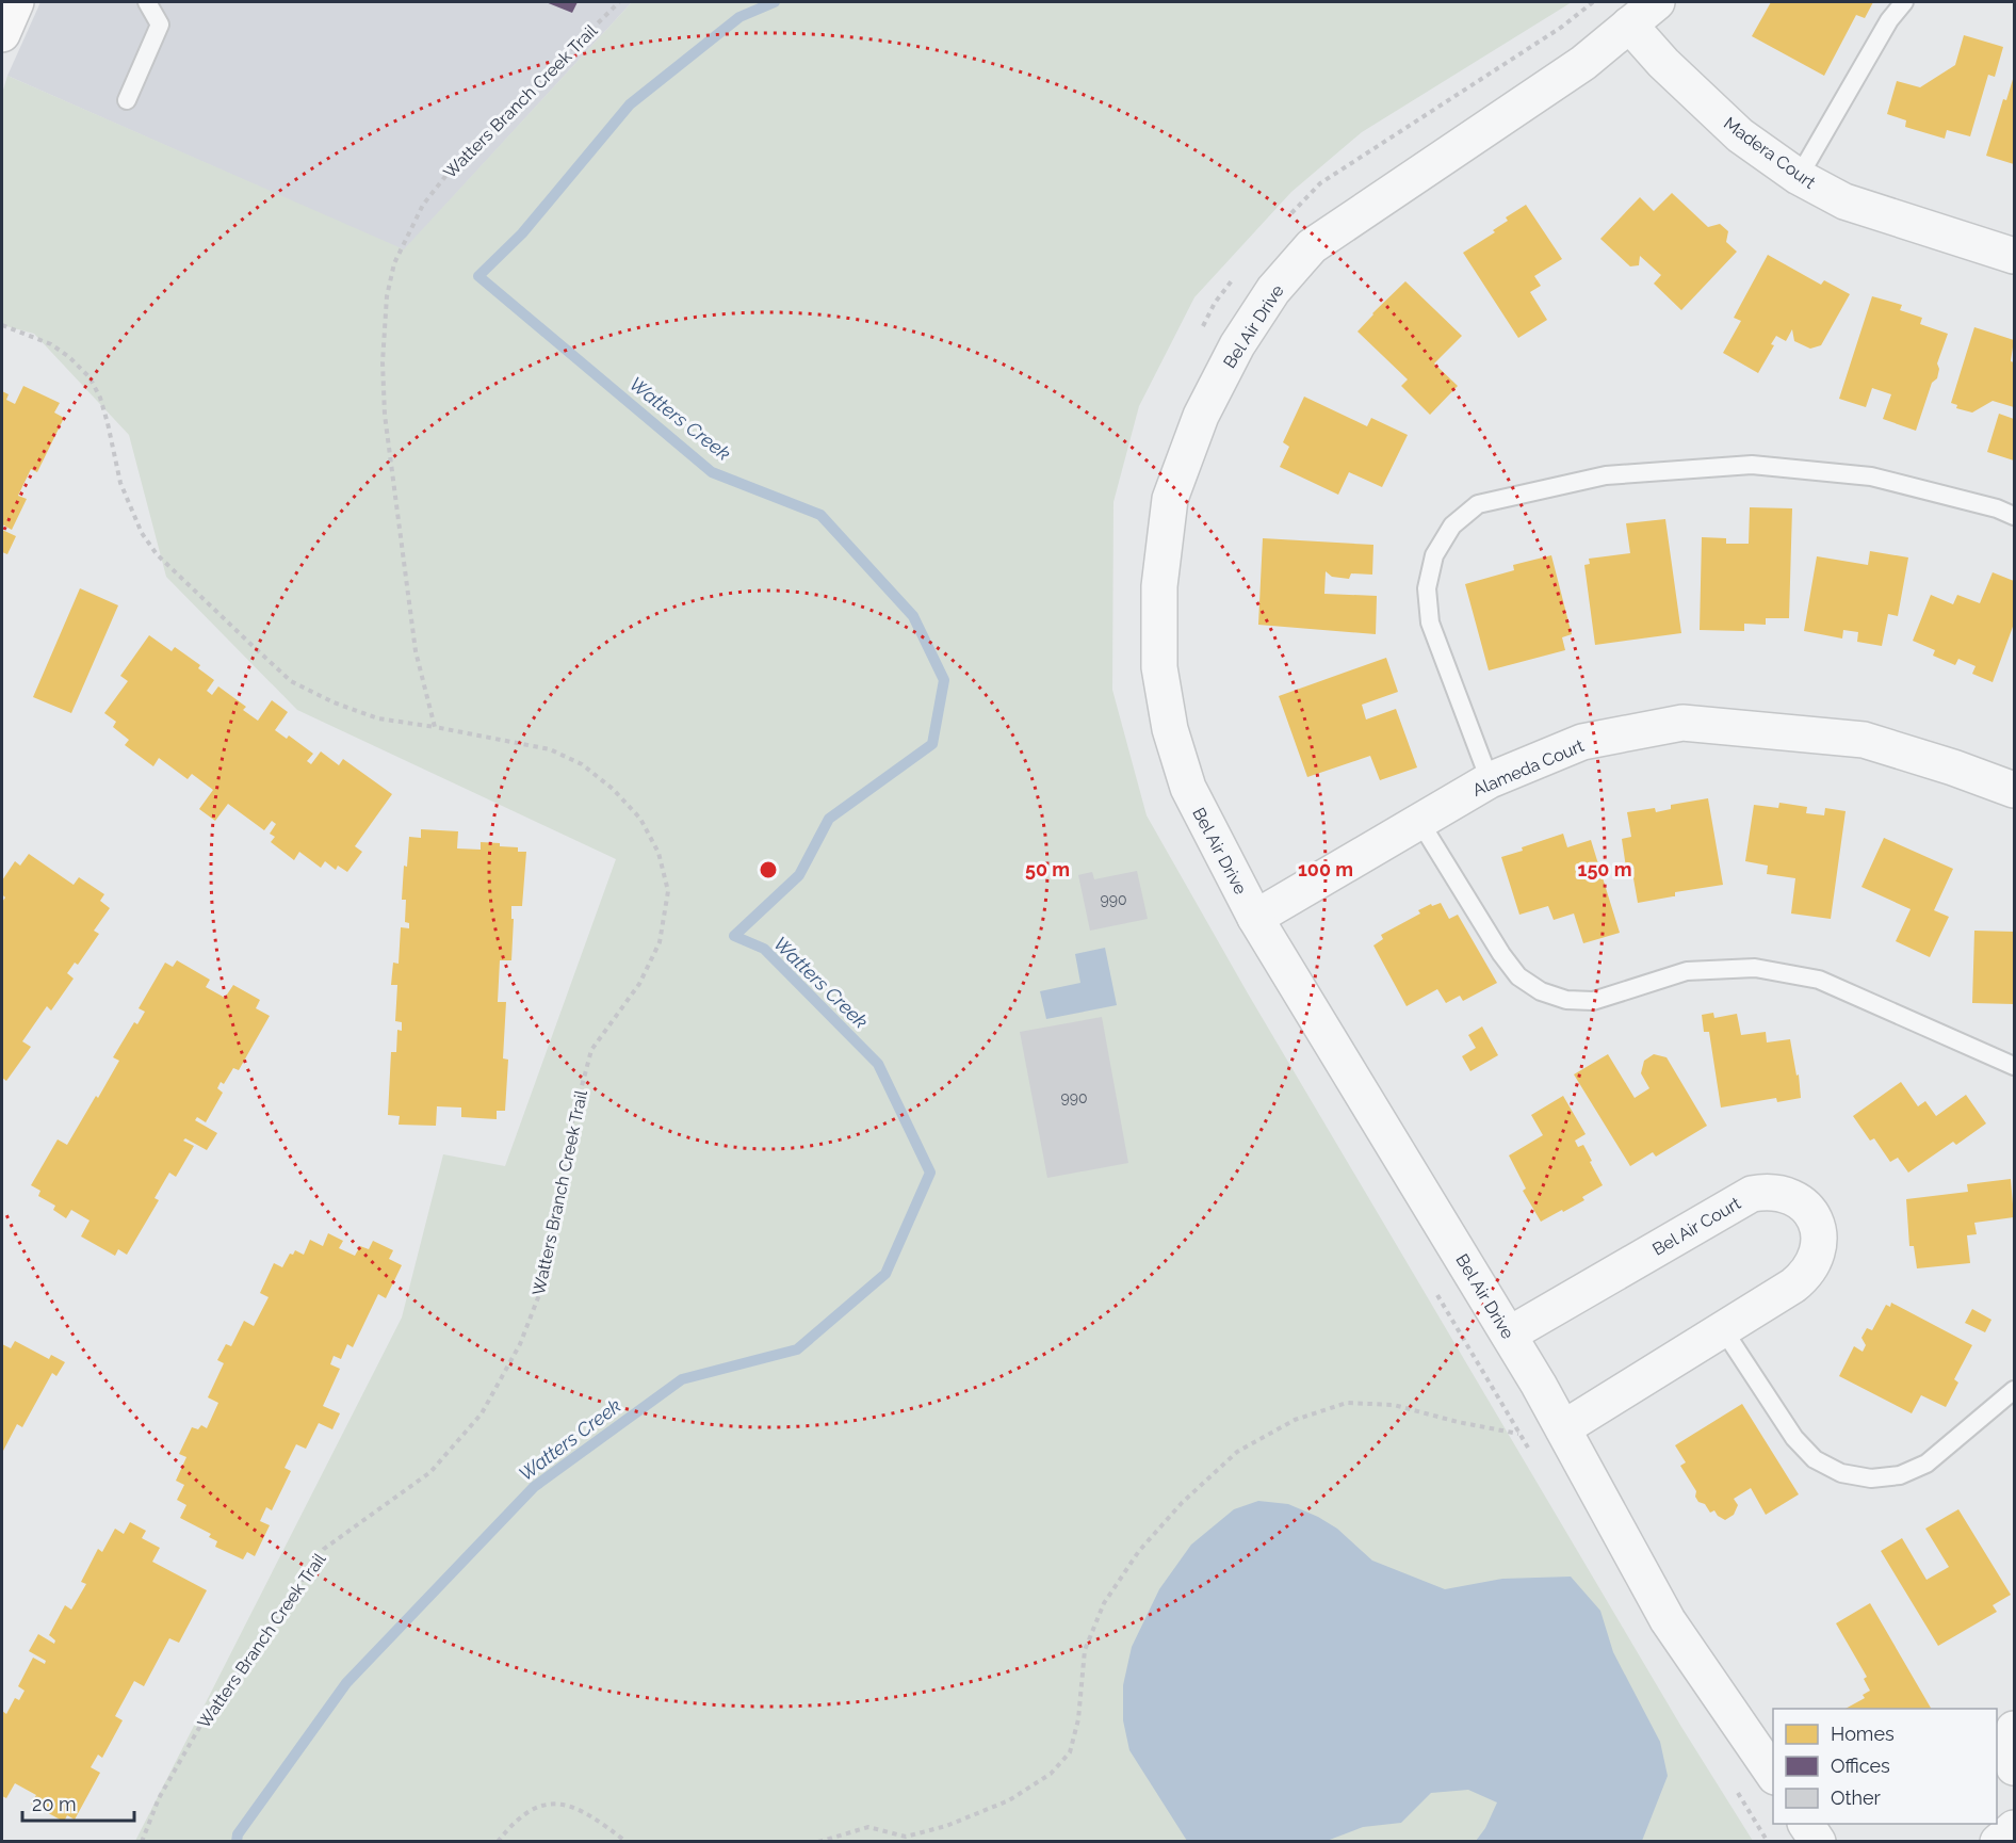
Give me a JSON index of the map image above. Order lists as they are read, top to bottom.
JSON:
{
  "streets": {
    "street": [
      "Madera Court",
      "Bel Air Drive",
      "Alameda Court",
      "Bel Air Court"
    ],
    "path": ["Watters Branch Creek Trail"]
  },
  "crossings": [
    ["Madera Court", "Bel Air Drive"],
    ["Bel Air Drive", "Alameda Court"],
    ["Bel Air Drive", "Bel Air Court"]
  ],
  "water": ["Watters Creek"],
  "house_numbers": ["990", "990"],
  "legend": ["Homes", "Offices", "Other"],
  "scale_bar": "20 m",
  "rings": ["50 m", "100 m", "150 m"]
}
